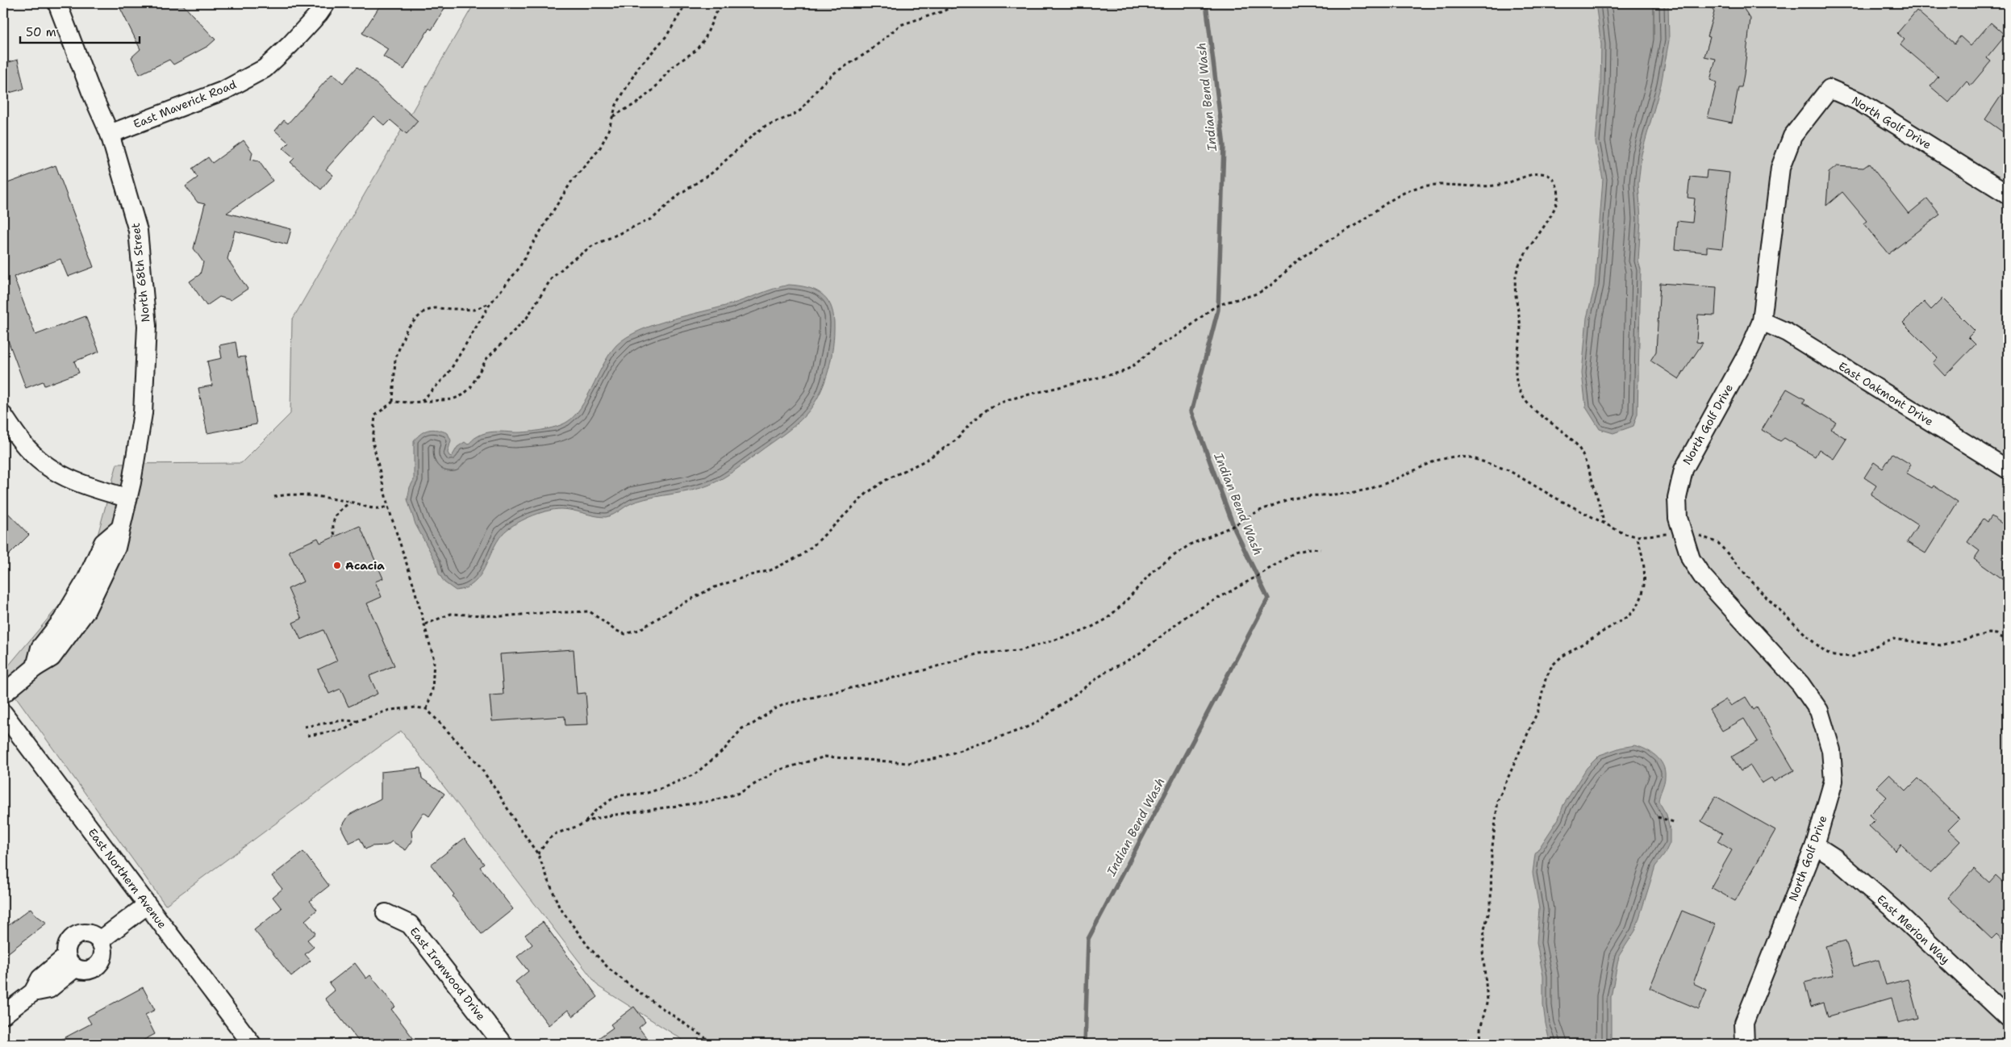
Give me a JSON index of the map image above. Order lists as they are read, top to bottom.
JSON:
{
  "streets": {
    "street": [
      "East Maverick Road",
      "North Golf Drive",
      "North 68th Street",
      "East Oakmont Drive",
      "East Northern Avenue",
      "East Merion Way",
      "East Ironwood Drive"
    ]
  },
  "crossings": [
    ["East Maverick Road", "North 68th Street"],
    ["North Golf Drive", "East Oakmont Drive"],
    ["North Golf Drive", "East Merion Way"]
  ],
  "water": ["Indian Bend Wash"],
  "places": ["Acacia"],
  "scale_bar": "50 m"
}
